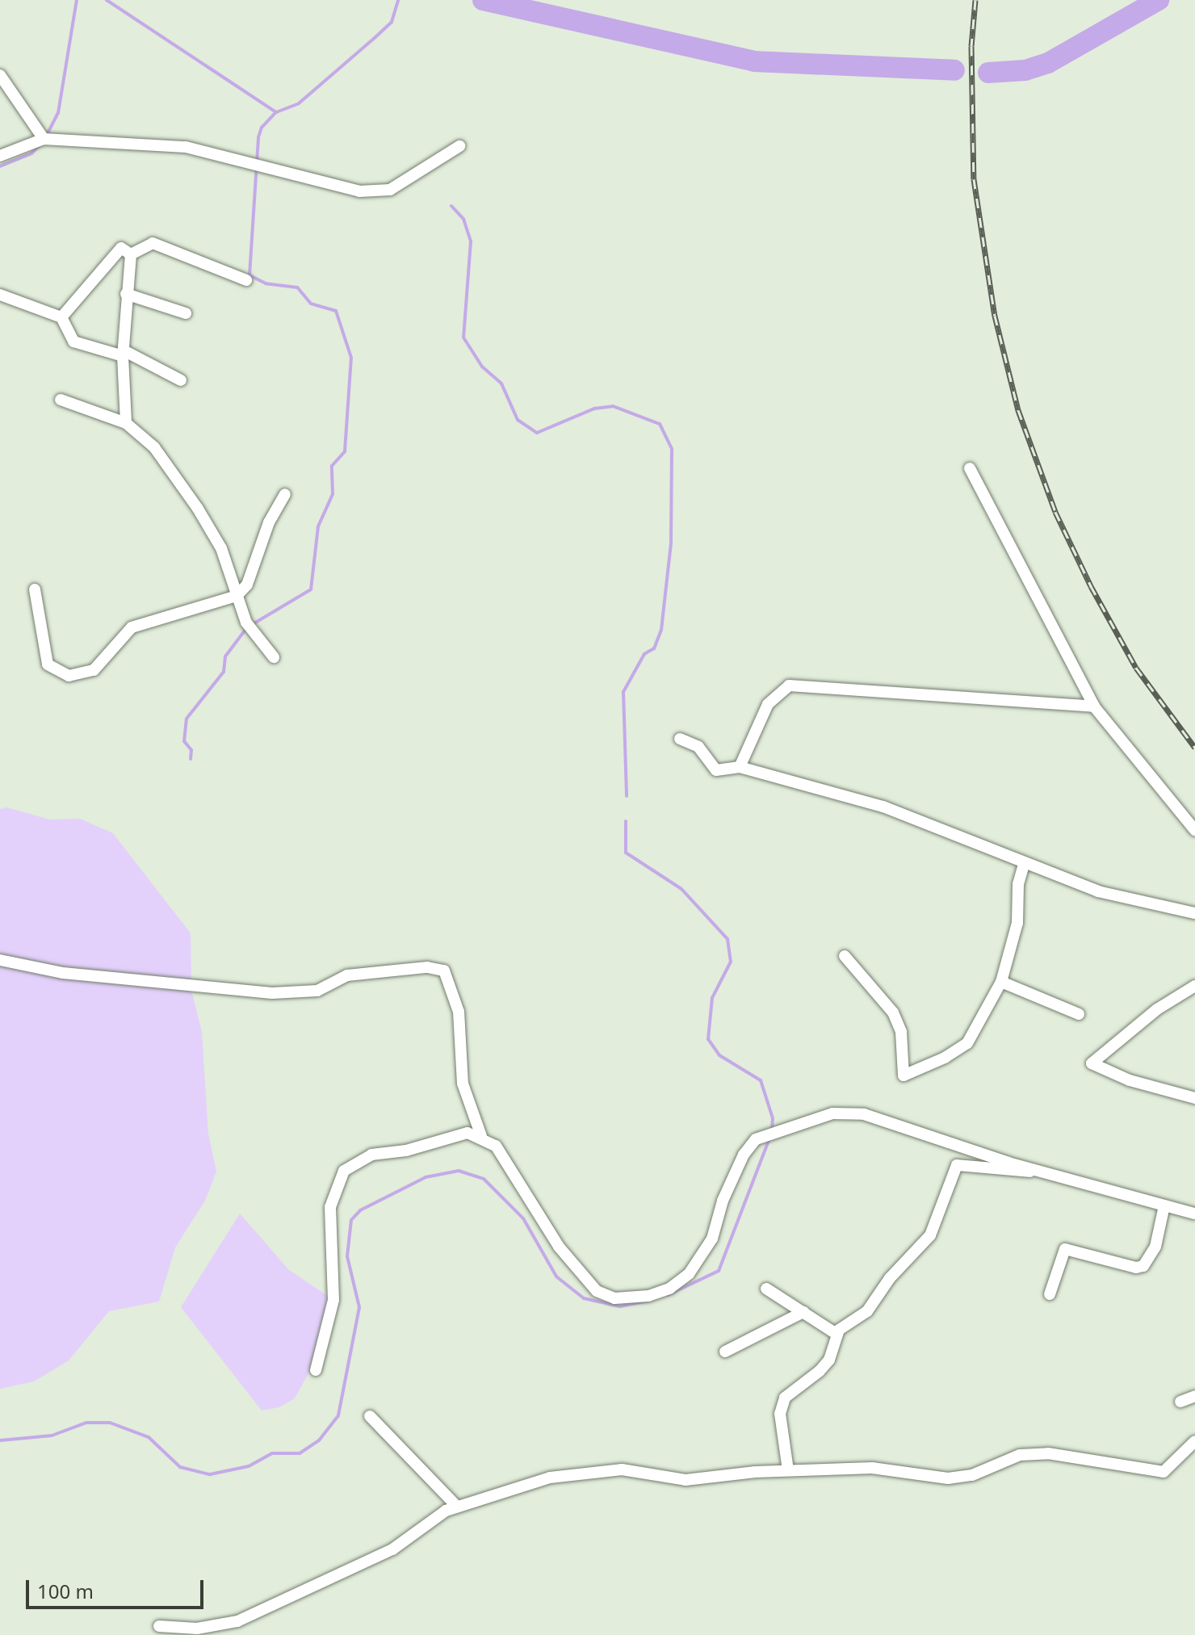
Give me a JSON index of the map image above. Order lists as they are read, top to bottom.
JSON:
{
  "scale_bar": "100 m"
}
